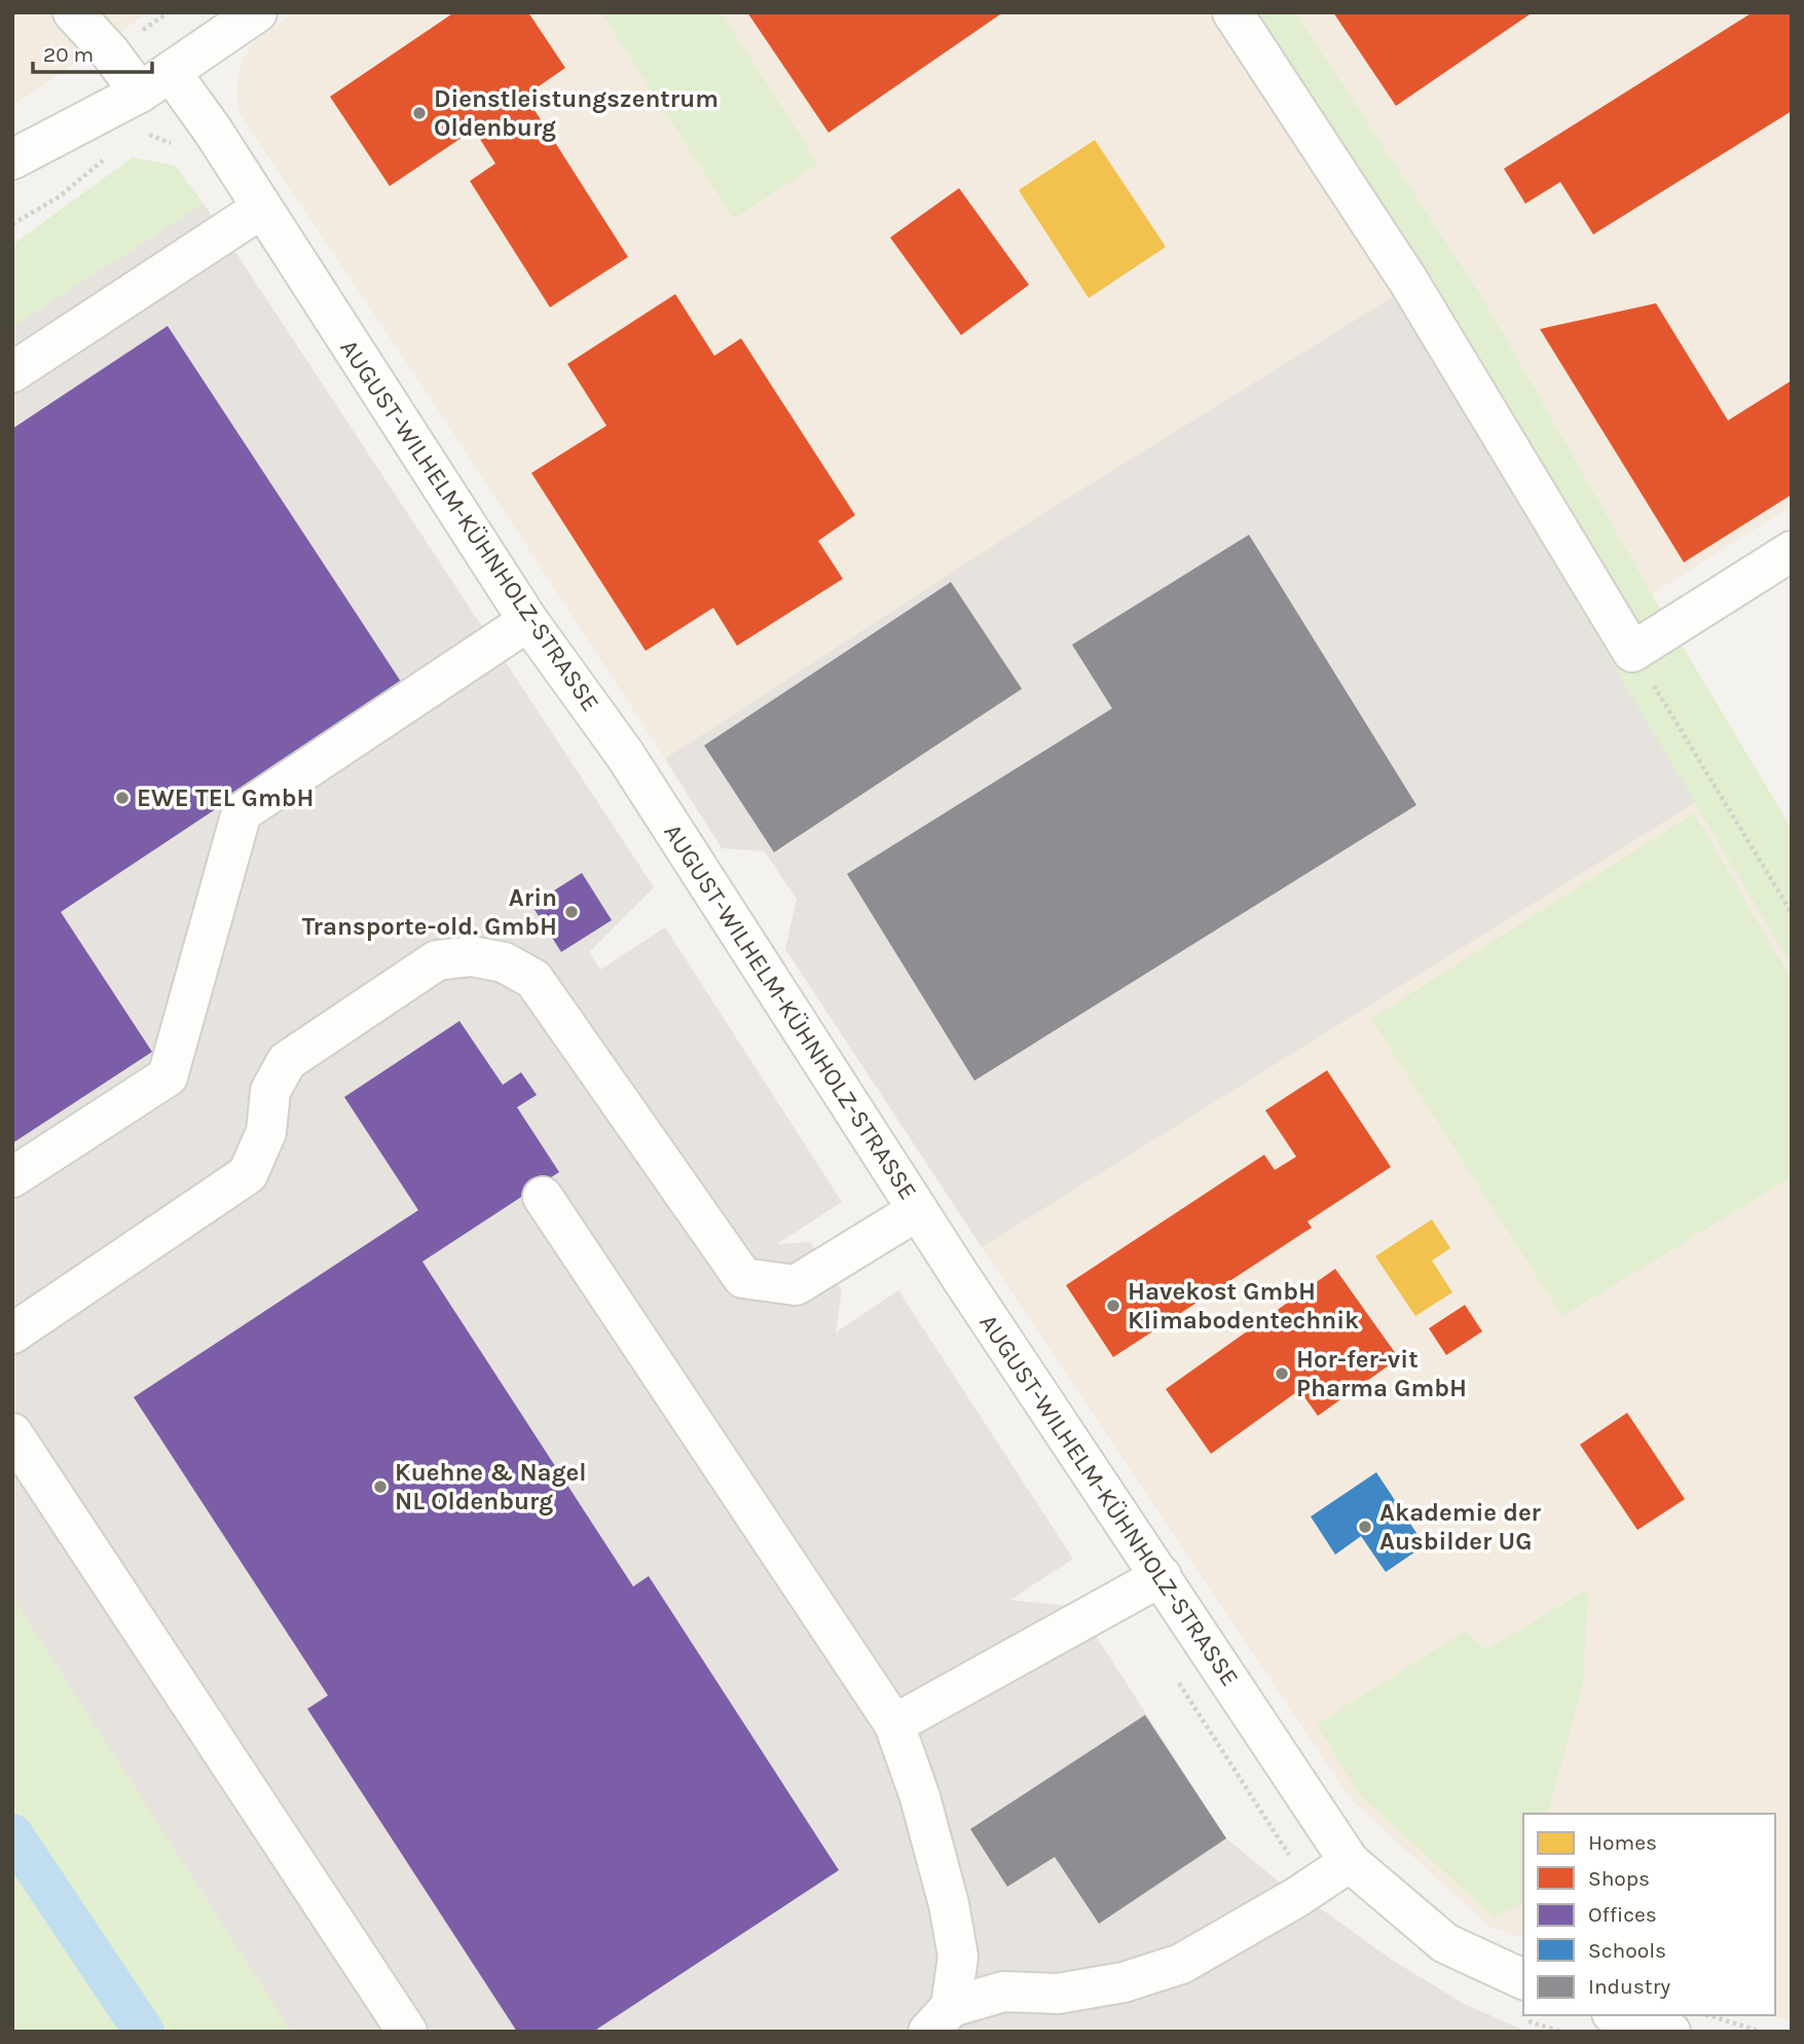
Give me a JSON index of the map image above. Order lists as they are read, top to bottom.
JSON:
{
  "streets": {
    "street": ["AUGUST-WILHELM-KÜHNHOLZ-STRASSE"]
  },
  "places": [
    "Dienstleistungszentrum Oldenburg",
    "EWE TEL GmbH",
    "Arin Transporte-old. GmbH",
    "Havekost GmbH Klimabodentechnik",
    "Hor-fer-vit Pharma GmbH",
    "Kuehne & Nagel NL Oldenburg",
    "Akademie der Ausbilder UG"
  ],
  "legend": [
    "Homes",
    "Shops",
    "Offices",
    "Schools",
    "Industry"
  ],
  "scale_bar": "20 m"
}
